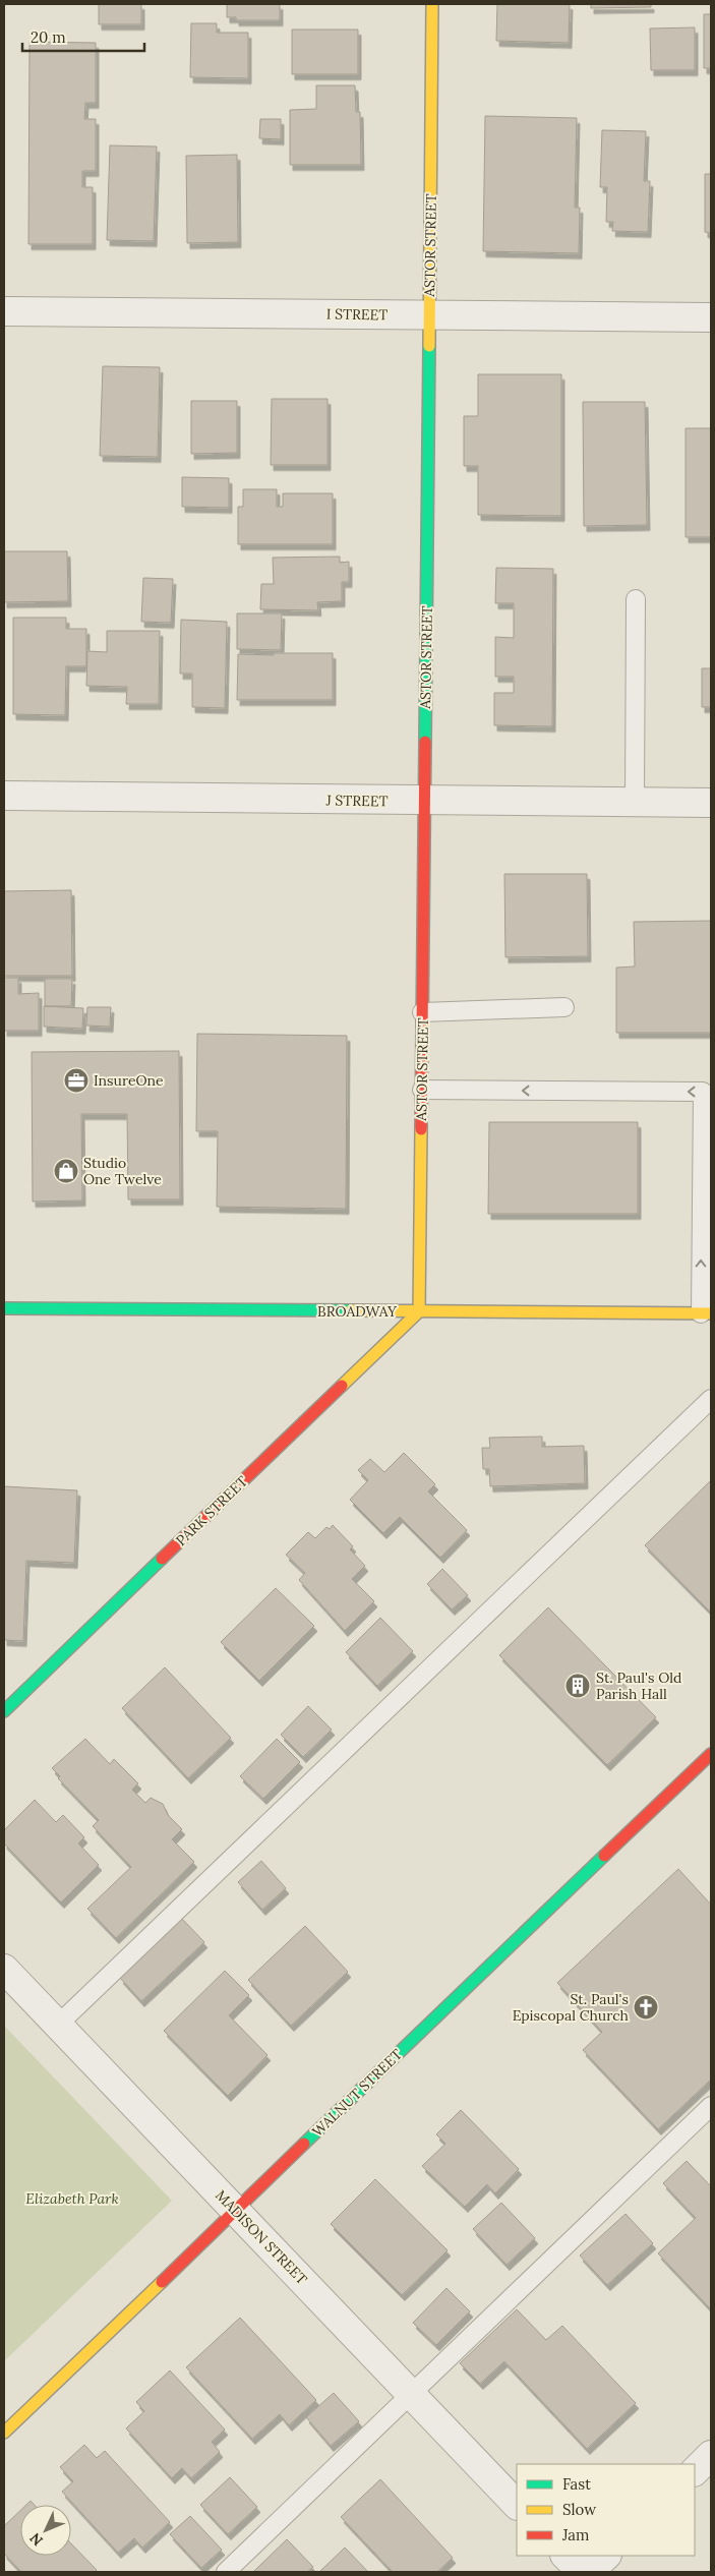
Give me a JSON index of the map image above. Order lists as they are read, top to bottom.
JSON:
{
  "streets": {
    "street": [
      "ASTOR STREET",
      "I STREET",
      "J STREET",
      "BROADWAY",
      "PARK STREET",
      "WALNUT STREET",
      "MADISON STREET"
    ]
  },
  "crossings": [
    ["ASTOR STREET", "I STREET"],
    ["ASTOR STREET", "J STREET"],
    ["ASTOR STREET", "BROADWAY"],
    ["ASTOR STREET", "PARK STREET"],
    ["BROADWAY", "PARK STREET"],
    ["WALNUT STREET", "MADISON STREET"]
  ],
  "parks": ["Elizabeth Park"],
  "places": {
    "office": ["InsureOne"],
    "shop": ["Studio One Twelve"],
    "building": ["St. Paul's Old Parish Hall"],
    "church": ["St. Paul's Episcopal Church"]
  },
  "legend": ["Fast", "Slow", "Jam"],
  "scale_bar": "20 m",
  "north": "bottom left"
}
